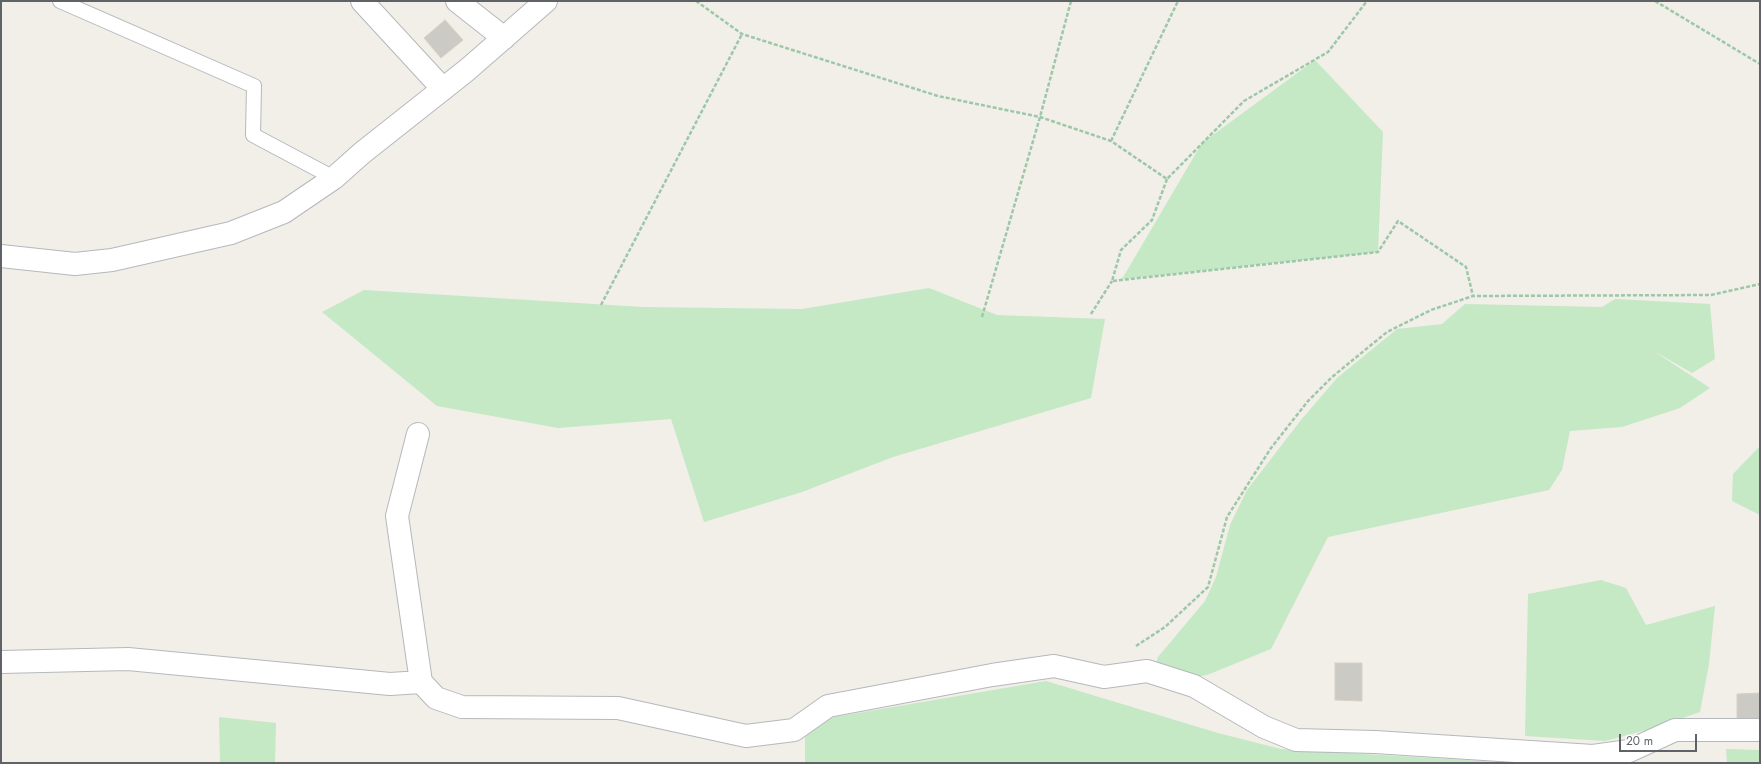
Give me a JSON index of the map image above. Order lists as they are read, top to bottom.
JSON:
{
  "scale_bar": "20 m"
}
